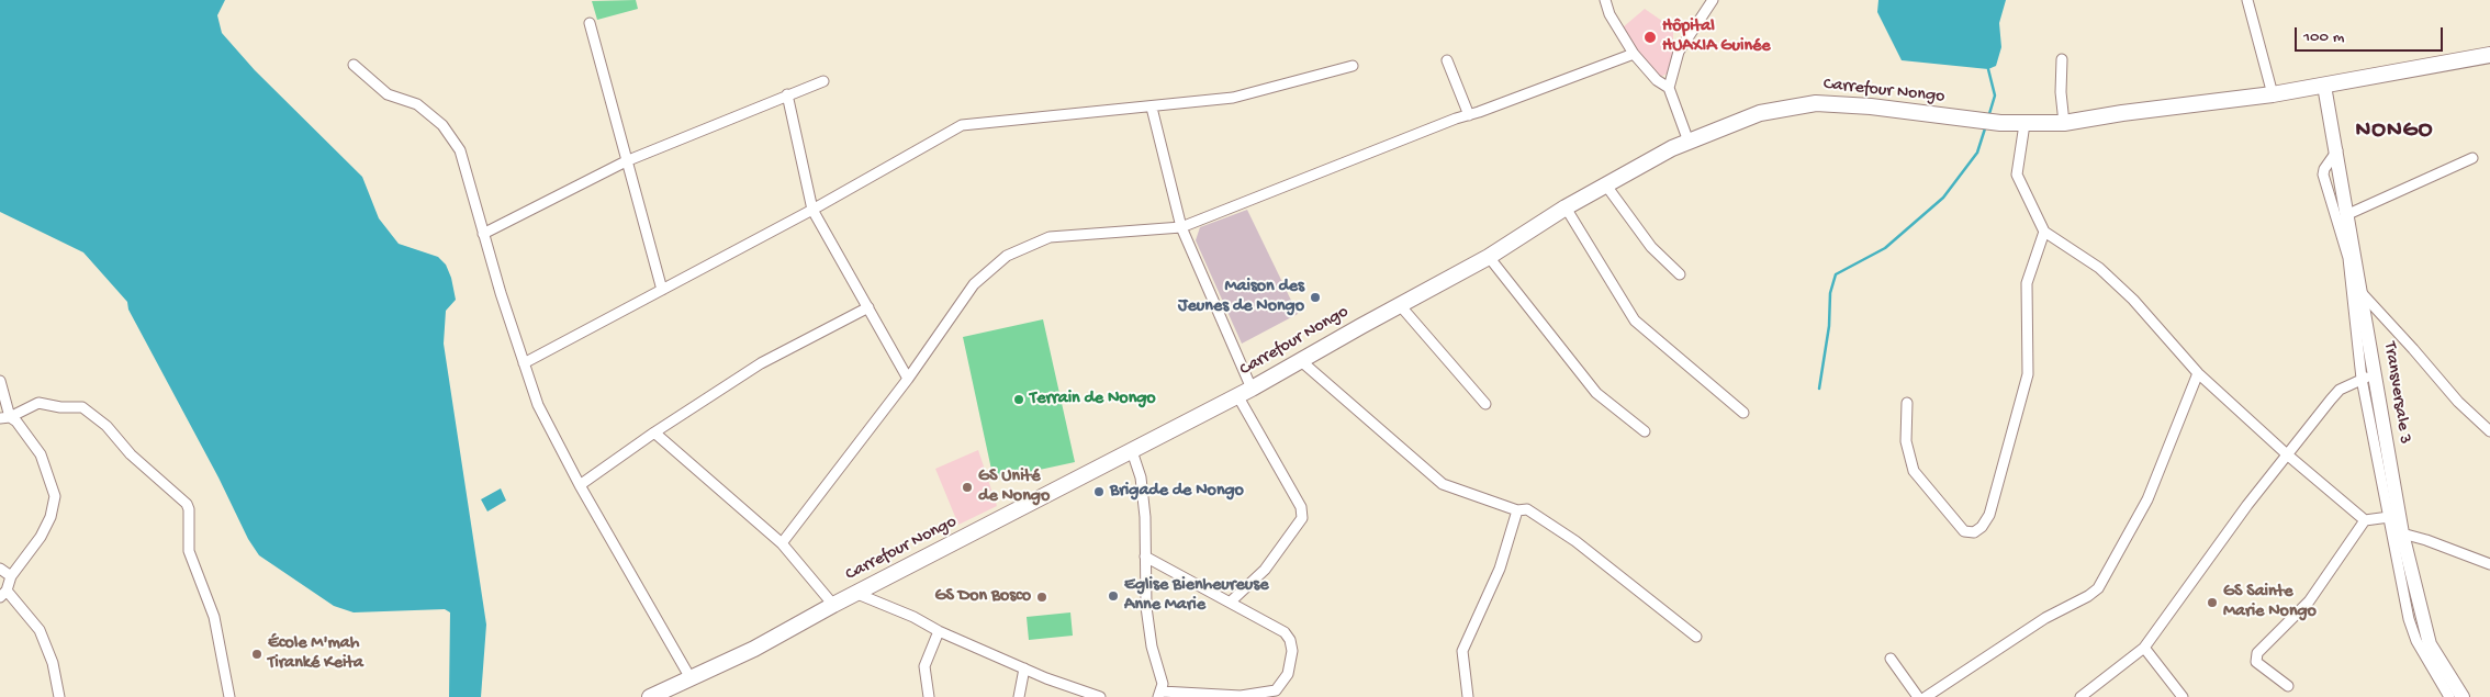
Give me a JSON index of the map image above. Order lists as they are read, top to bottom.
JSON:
{
  "streets": {
    "main road": ["Carrefour Nongo", "Transversale 3"]
  },
  "crossings": [
    ["Carrefour Nongo", "Transversale 3"]
  ],
  "districts": ["NONGO"],
  "places": [
    "Hôpital HUAXIA Guinée",
    "Maison des Jeunes de Nongo",
    "Terrain de Nongo",
    "GS Unité de Nongo",
    "Brigade de Nongo",
    "Eglise Bienheureuse Anne Marie",
    "GS Don Bosco",
    "GS Sainte Marie Nongo",
    "École M'mah Tiranké Keita"
  ],
  "scale_bar": "100 m"
}
